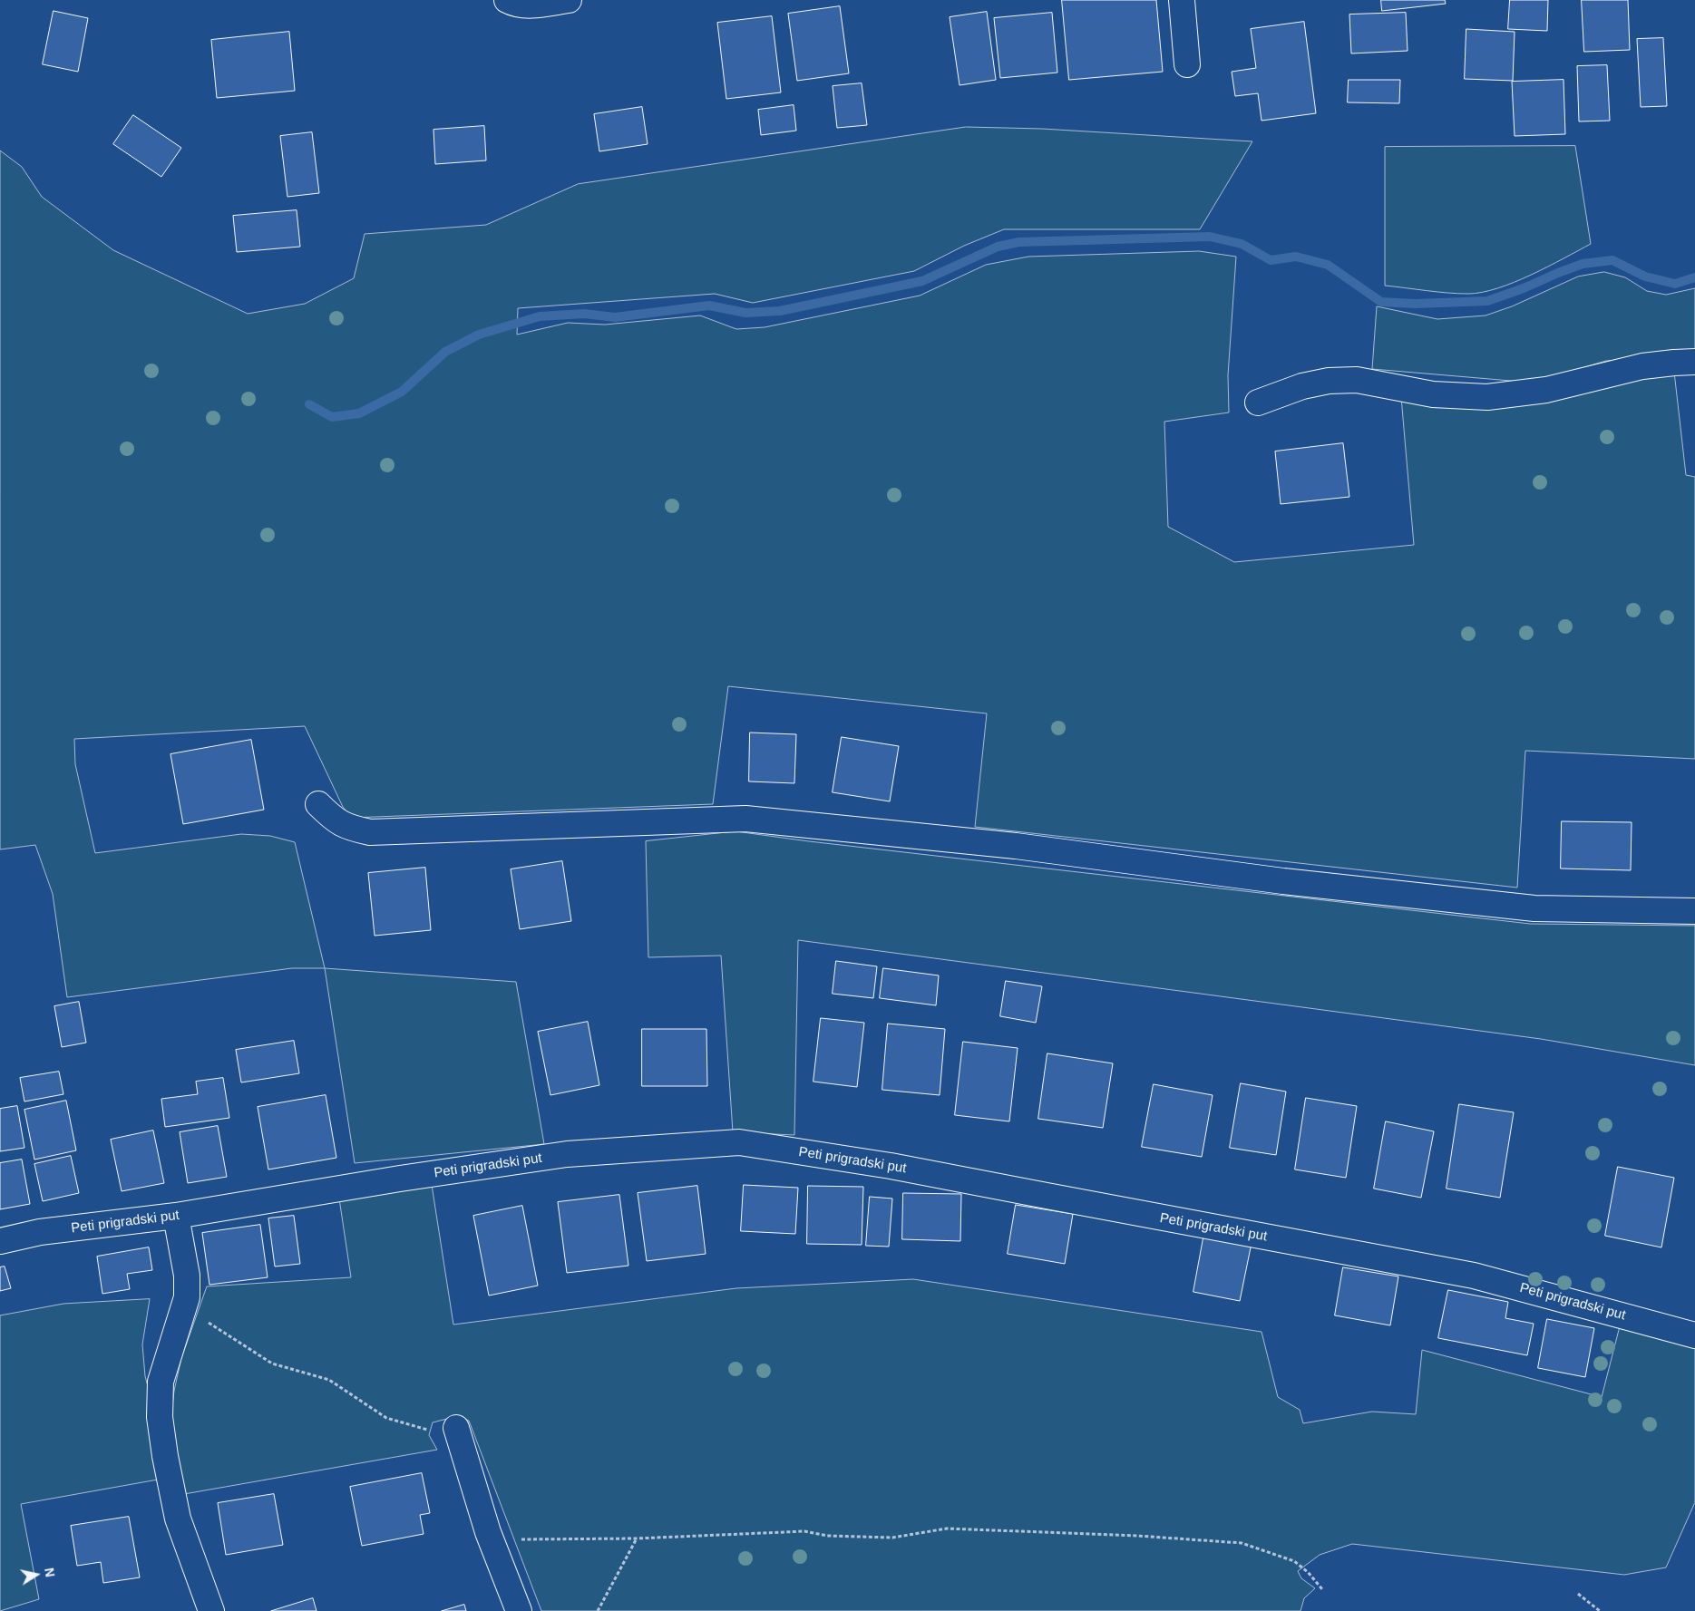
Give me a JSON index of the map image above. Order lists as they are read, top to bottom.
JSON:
{
  "streets": {
    "street": ["Peti prigradski put"]
  },
  "north": "right"
}
